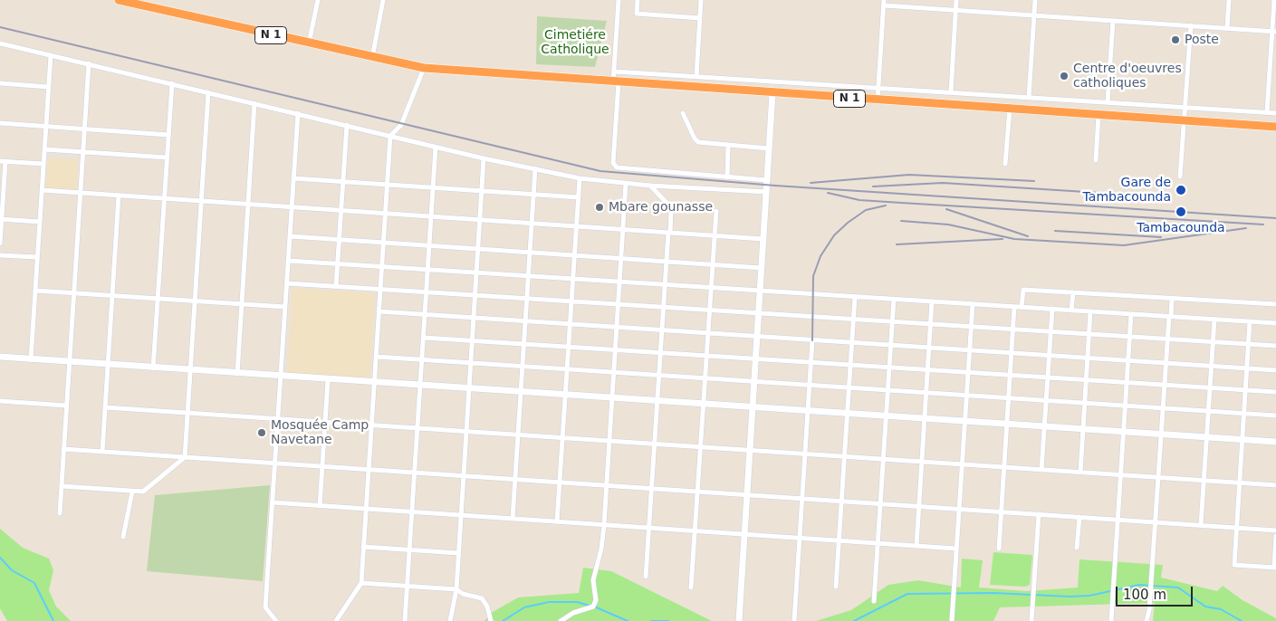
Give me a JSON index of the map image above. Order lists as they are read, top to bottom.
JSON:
{
  "streets": {
    "highway": ["N 1"]
  },
  "parks": ["Cimetiére Catholique"],
  "places": [
    "Poste",
    "Centre d'oeuvres catholiques",
    "Gare de Tambacounda",
    "Mbare gounasse",
    "Tambacounda",
    "Mosquée Camp Navetane"
  ],
  "scale_bar": "100 m"
}
